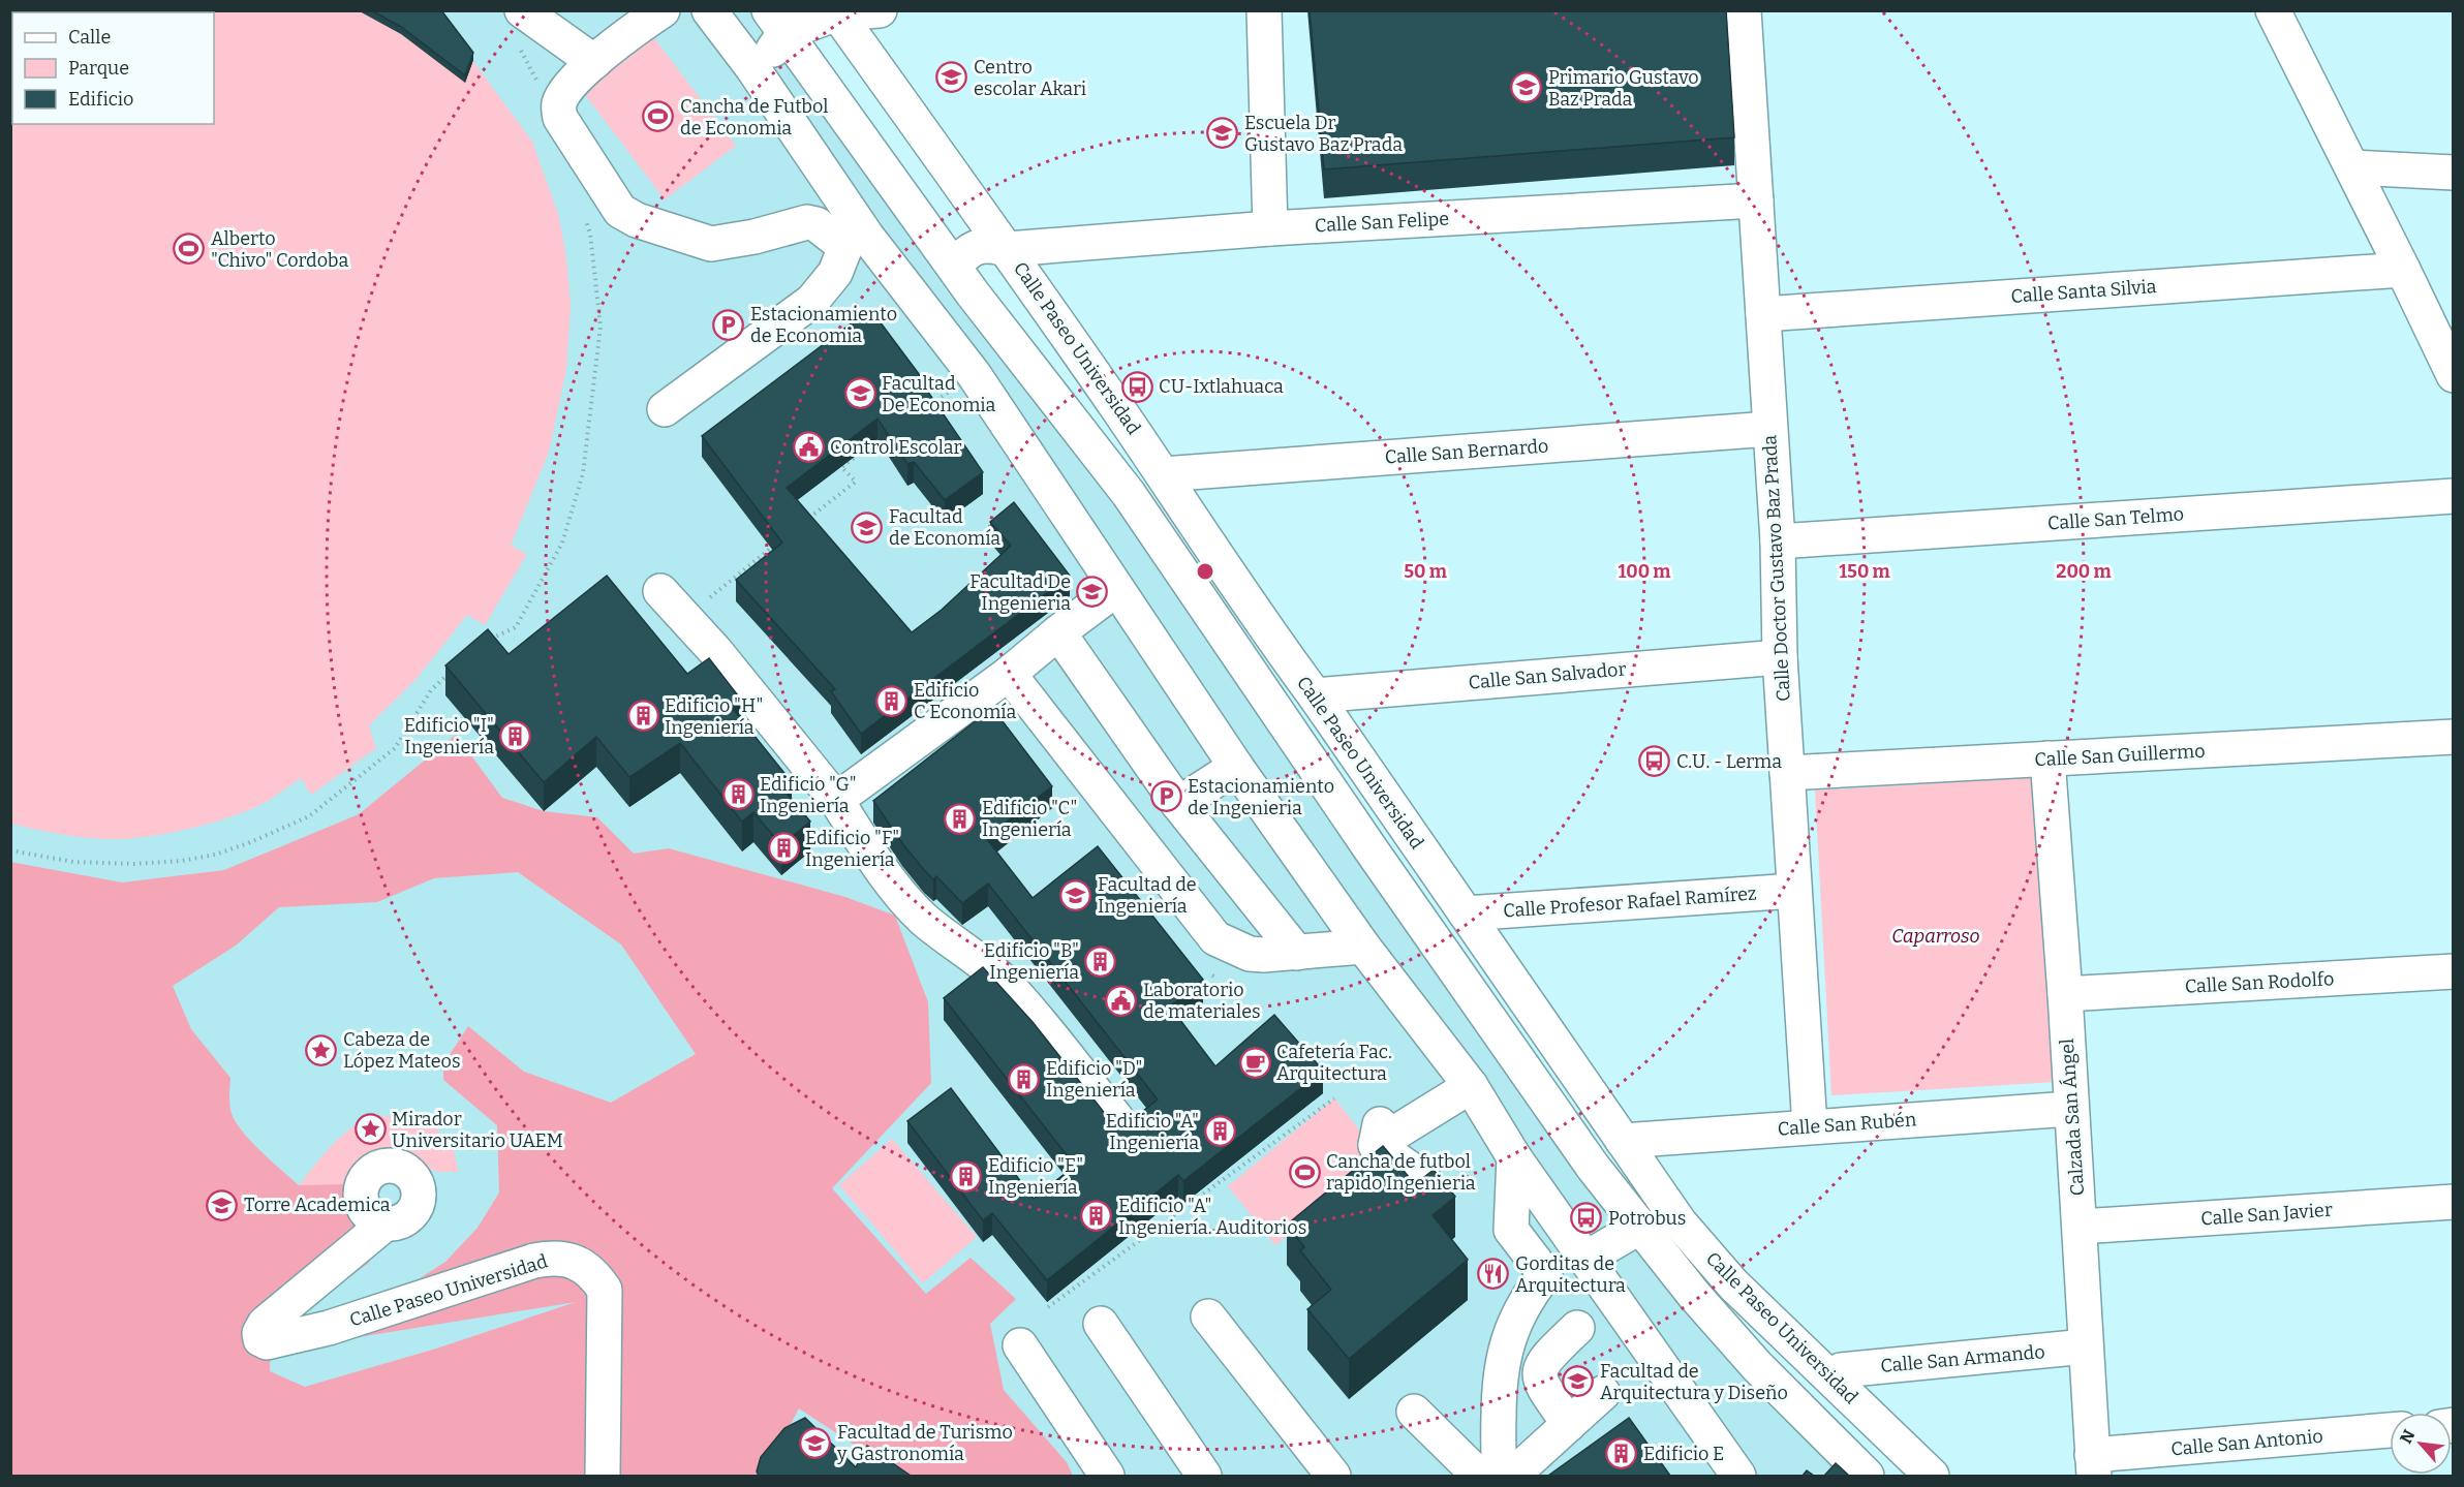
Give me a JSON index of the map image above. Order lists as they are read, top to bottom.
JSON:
{
  "streets": {
    "street": [
      "Calle San Felipe",
      "Calle Santa Silvia",
      "Calle Paseo Universidad",
      "Calle San Bernardo",
      "Calle San Telmo",
      "Calle Doctor Gustavo Baz Prada",
      "Calle San Salvador",
      "Calle San Guillermo",
      "Calle Profesor Rafael Ramírez",
      "Calle San Rodolfo",
      "Calzada San Ángel",
      "Calle San Rubén",
      "Calle San Javier",
      "Calle San Armando",
      "Calle San Antonio"
    ]
  },
  "crossings": [
    ["Calle San Felipe", "Calle Paseo Universidad"],
    ["Calle San Felipe", "Calle Doctor Gustavo Baz Prada"],
    ["Calle Santa Silvia", "Calle Doctor Gustavo Baz Prada"],
    ["Calle Paseo Universidad", "Calle San Bernardo"],
    ["Calle Paseo Universidad", "Calle San Salvador"],
    ["Calle Paseo Universidad", "Calle Profesor Rafael Ramírez"],
    ["Calle Paseo Universidad", "Calle San Rubén"],
    ["Calle San Bernardo", "Calle Doctor Gustavo Baz Prada"],
    ["Calle San Telmo", "Calle Doctor Gustavo Baz Prada"],
    ["Calle Doctor Gustavo Baz Prada", "Calle San Salvador"],
    ["Calle Doctor Gustavo Baz Prada", "Calle San Guillermo"],
    ["Calle Doctor Gustavo Baz Prada", "Calle Profesor Rafael Ramírez"],
    ["Calle Doctor Gustavo Baz Prada", "Calle San Rubén"],
    ["Calle San Guillermo", "Calzada San Ángel"],
    ["Calle San Rodolfo", "Calzada San Ángel"],
    ["Calzada San Ángel", "Calle San Rubén"],
    ["Calzada San Ángel", "Calle San Javier"],
    ["Calzada San Ángel", "Calle San Armando"],
    ["Calzada San Ángel", "Calle San Antonio"]
  ],
  "parks": ["Caparroso"],
  "places": {
    "school or university": [
      "Centro escolar Akari",
      "Primario Gustavo Baz Prada",
      "Escuela Dr Gustavo Baz Prada",
      "Facultad De Economia",
      "Facultad de Economía",
      "Facultad De Ingenieria",
      "Facultad de Ingeniería",
      "Torre Academica",
      "Facultad de Arquitectura y Diseño",
      "Facultad de Turismo y Gastronomía"
    ],
    "sports": ["Cancha de Futbol de Economia", "Alberto \"Chivo\" Cordoba", "Cancha de futbol rapido Ingenieria"],
    "parking": ["Estacionamiento de Economia", "Estacionamiento de Ingenieria"],
    "bus stop": ["CU-Ixtlahuaca", "C.U. - Lerma", "Potrobus"],
    "public building": ["Control Escolar", "Laboratorio de materiales"],
    "building": [
      "Edificio C Economía",
      "Edificio \"H\" Ingeniería",
      "Edificio \"I\" Ingeniería",
      "Edificio \"G\" Ingeniería",
      "Edificio \"C\" Ingeniería",
      "Edificio \"F\" Ingeniería",
      "Edificio \"B\" Ingeniería",
      "Edificio \"D\" Ingeniería",
      "Edificio \"A\" Ingeniería",
      "Edificio \"E\" Ingeniería",
      "Edificio \"A\" Ingeniería. Auditorios",
      "Edificio E"
    ],
    "place": ["Cabeza de López Mateos", "Mirador Universitario UAEM"],
    "cafe": ["Cafetería Fac. Arquitectura"],
    "restaurant": ["Gorditas de Arquitectura"]
  },
  "legend": ["Calle", "Parque", "Edificio"],
  "north": "top left",
  "rings": [
    "50 m",
    "100 m",
    "150 m",
    "200 m"
  ]
}
